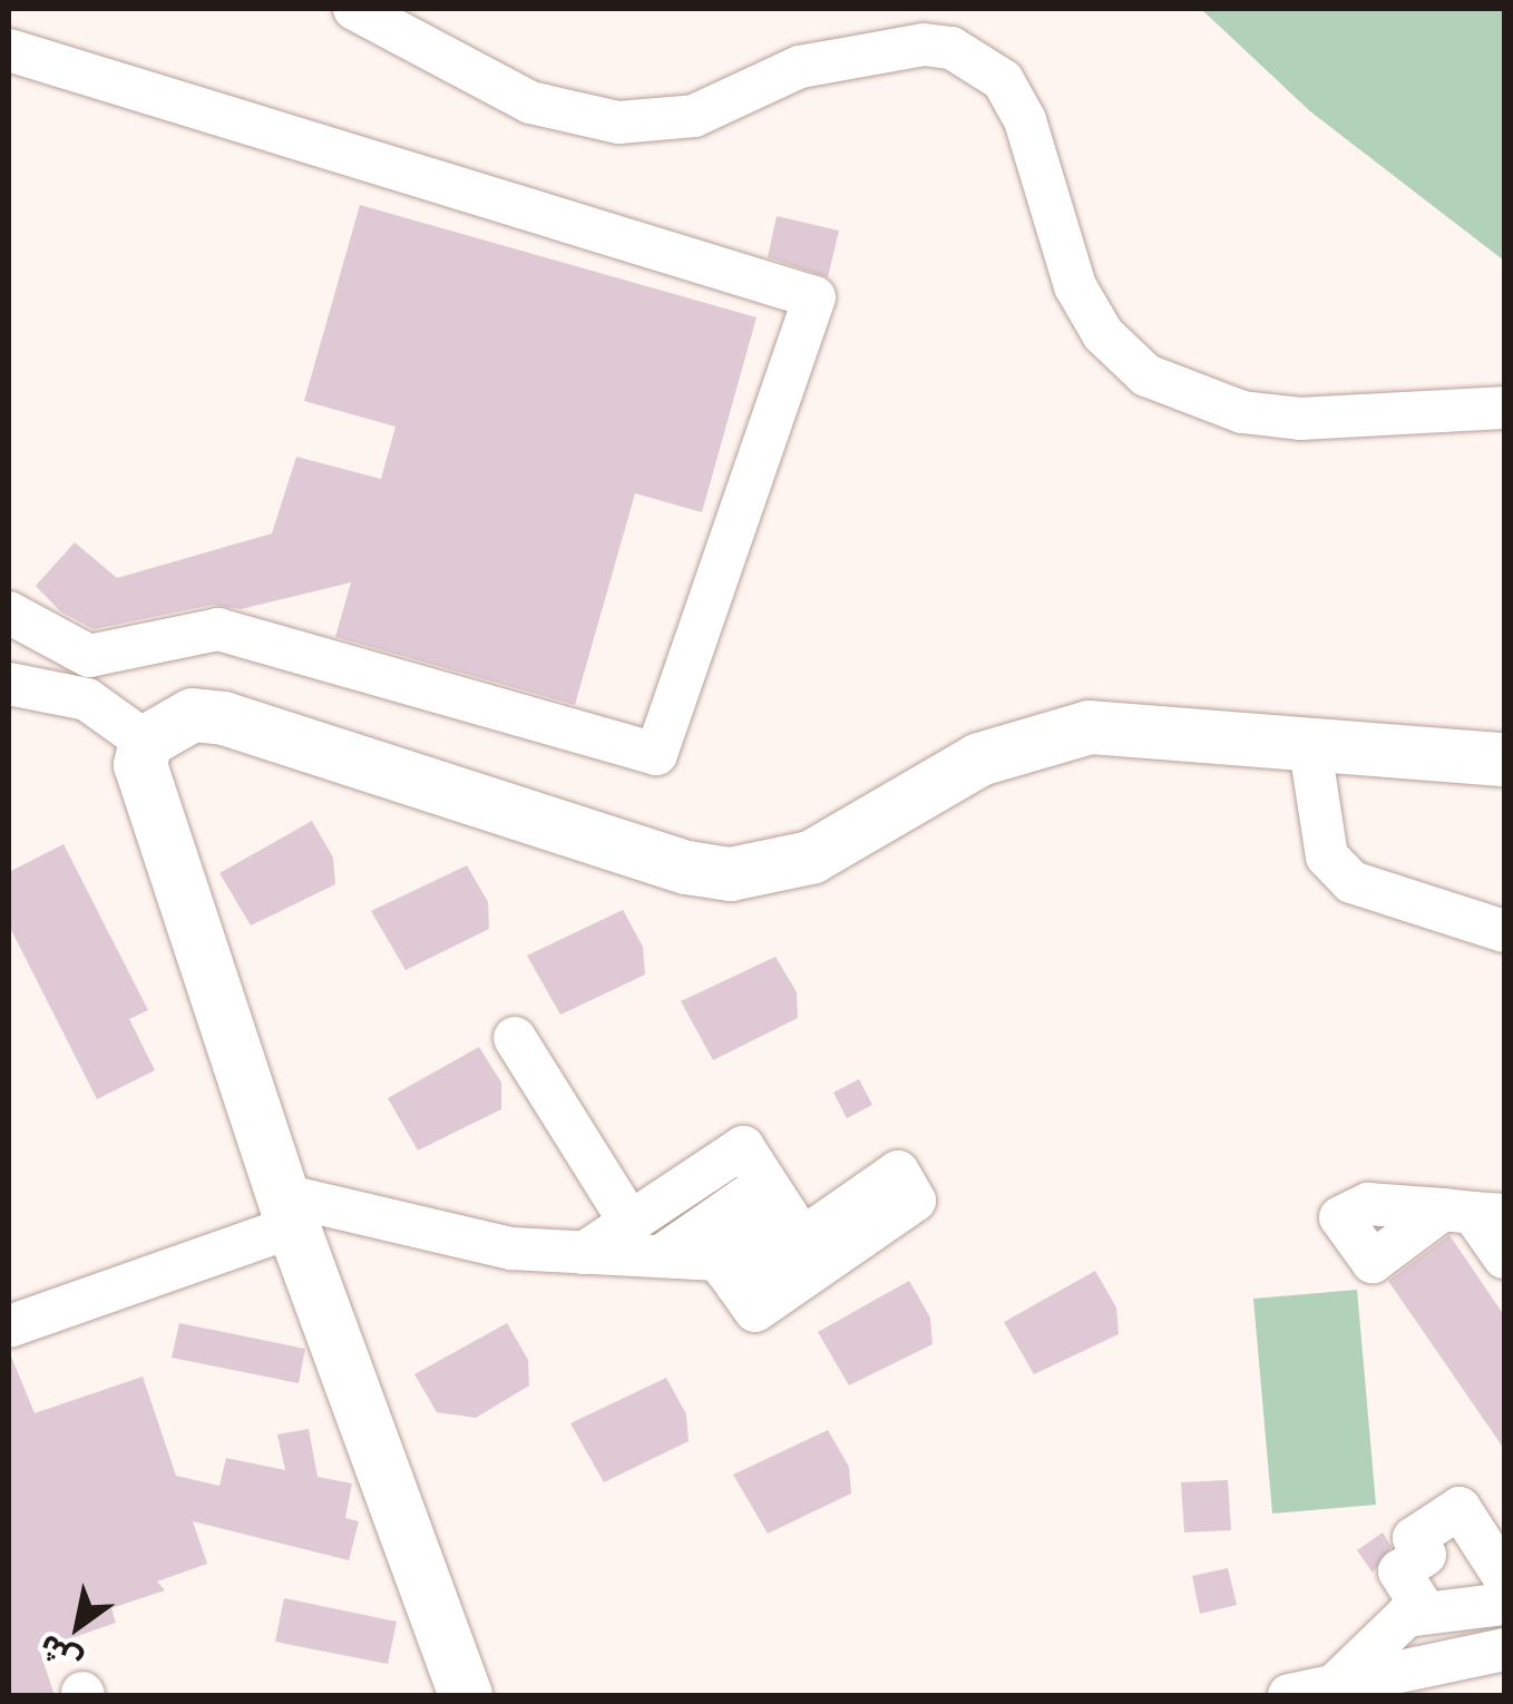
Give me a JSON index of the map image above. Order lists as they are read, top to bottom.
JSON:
{
  "north": "bottom left"
}
